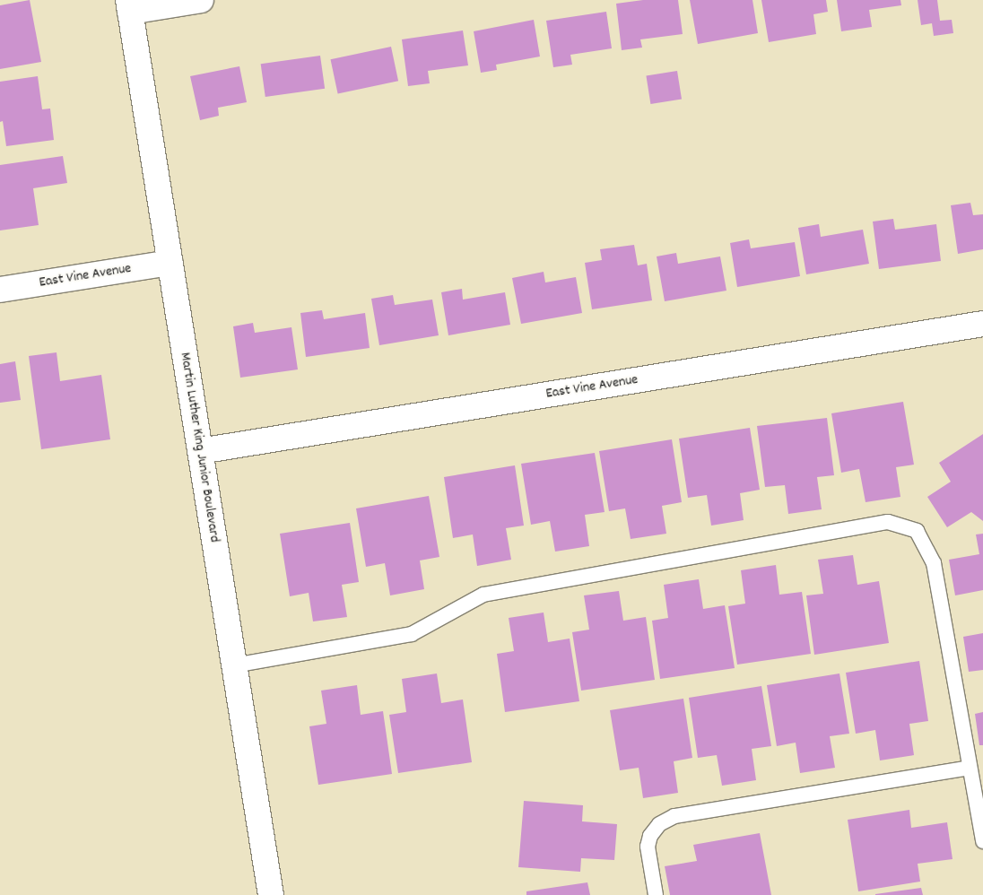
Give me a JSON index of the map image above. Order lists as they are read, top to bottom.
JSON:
{
  "streets": {
    "street": ["East Vine Avenue", "Martin Luther King Junior Boulevard"]
  },
  "crossings": [
    ["East Vine Avenue", "Martin Luther King Junior Boulevard"]
  ]
}
